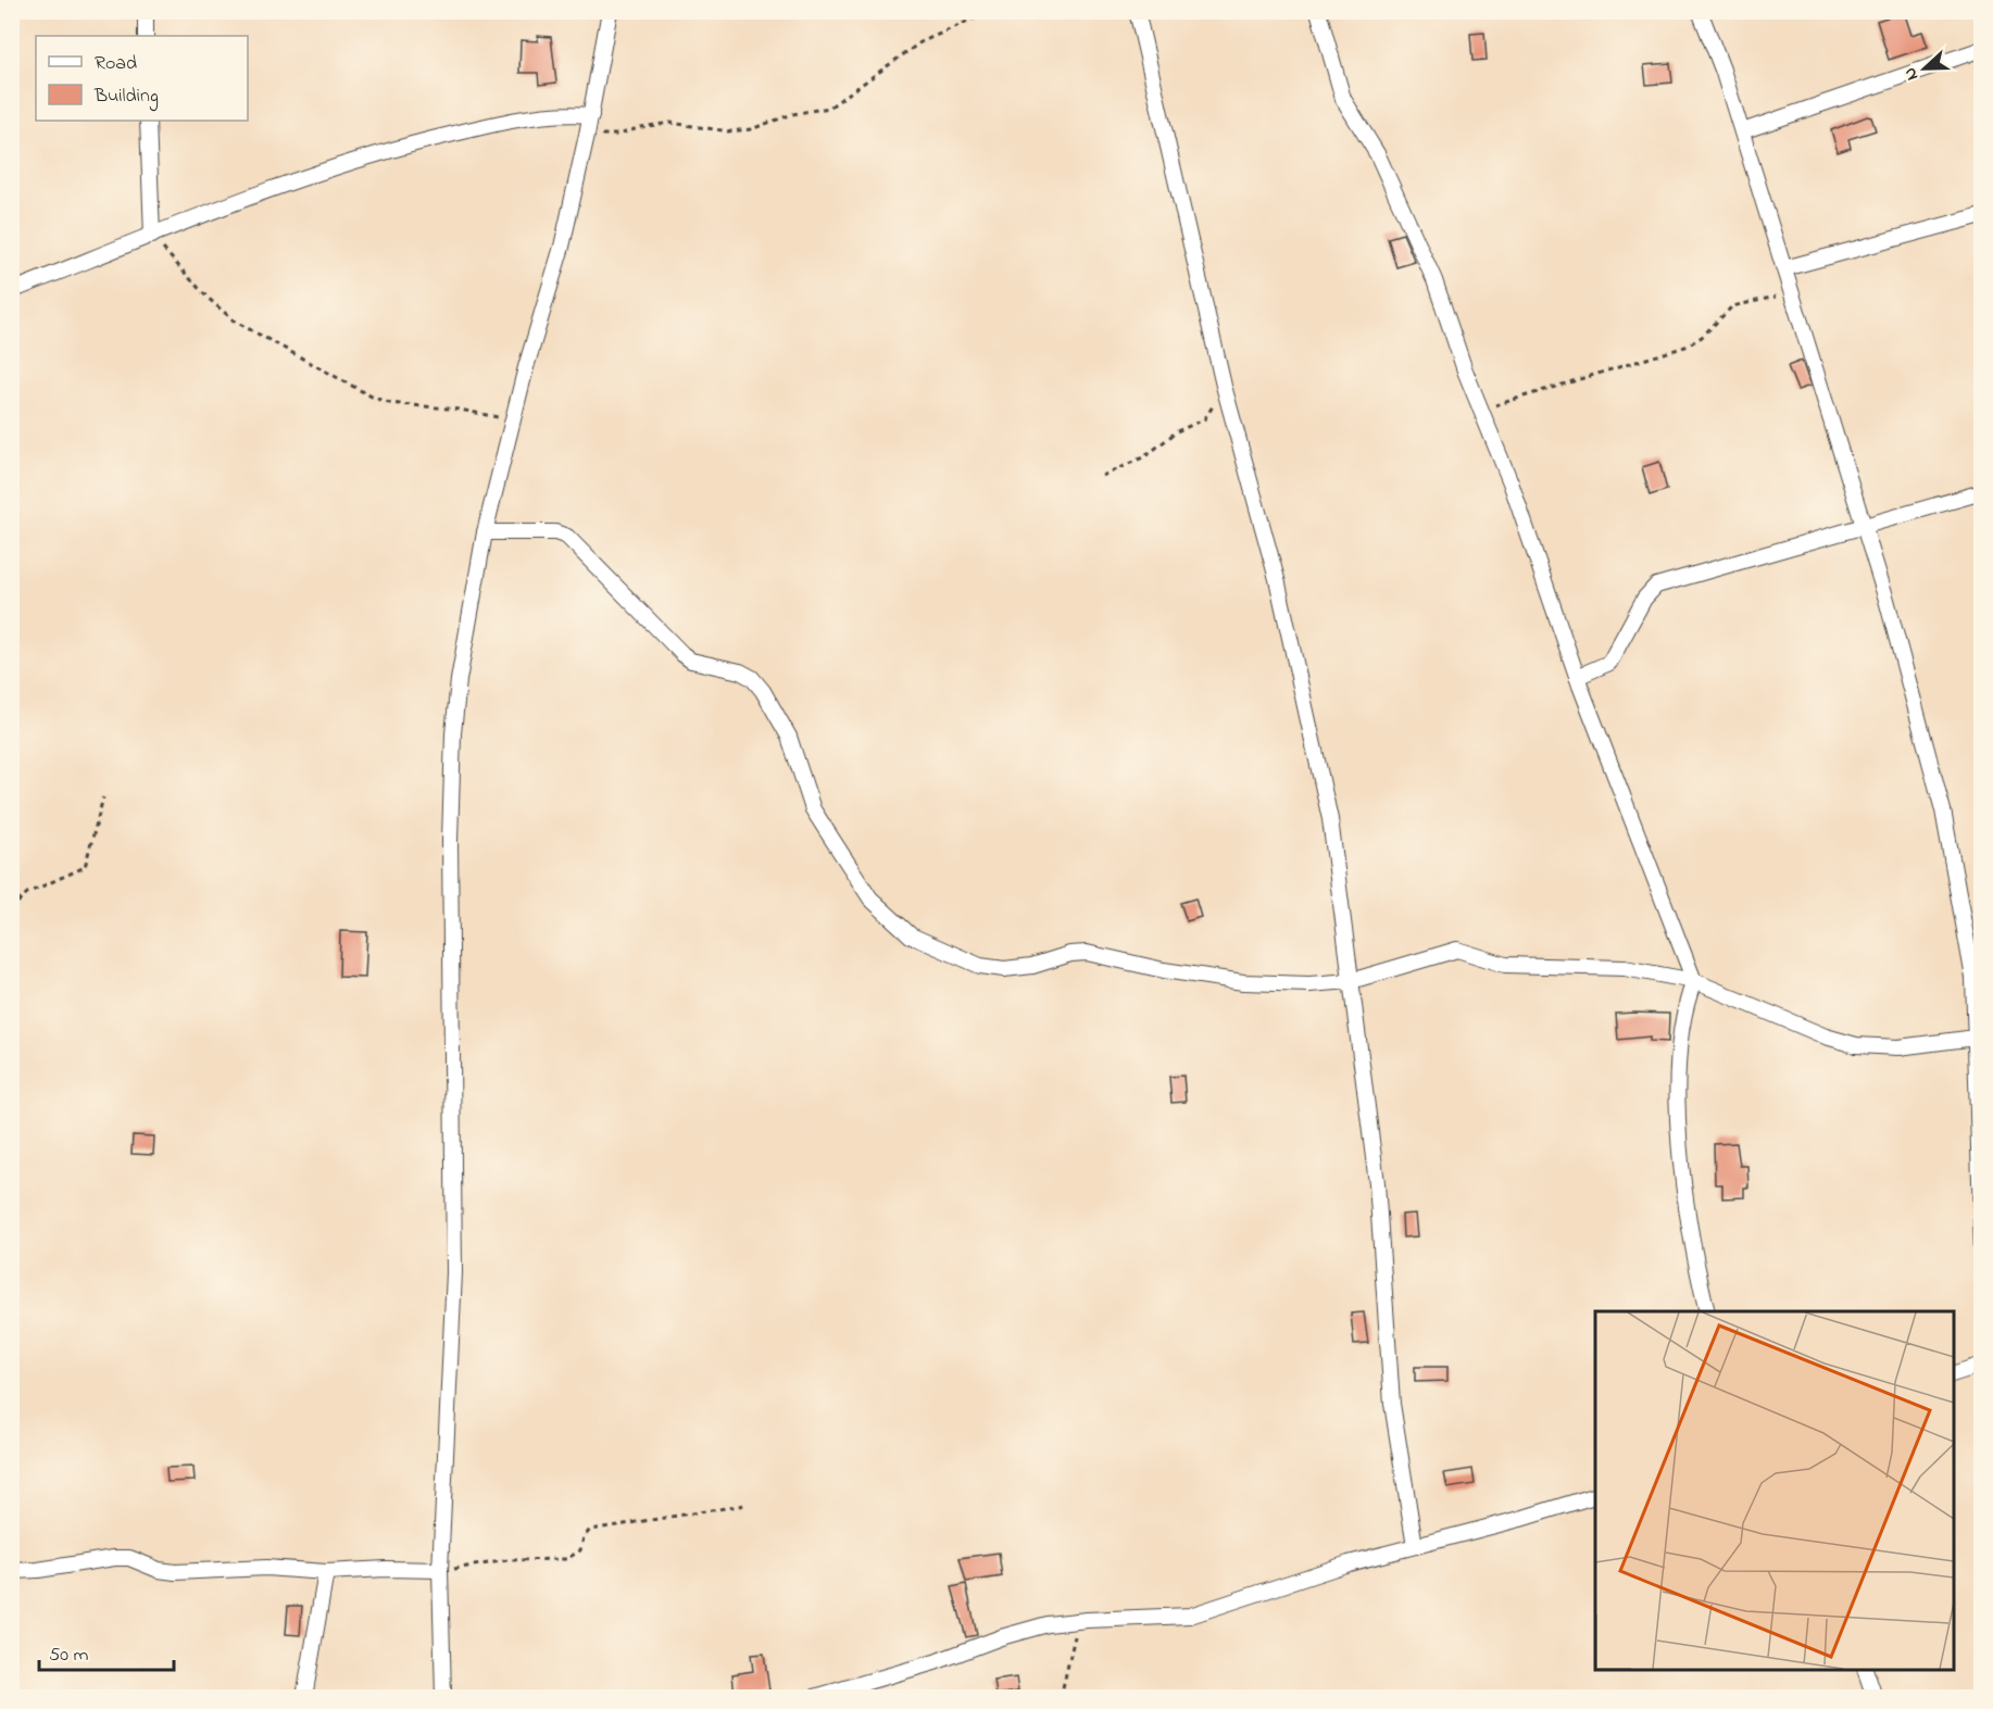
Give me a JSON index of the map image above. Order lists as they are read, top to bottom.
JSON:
{
  "legend": ["Road", "Building"],
  "scale_bar": "50 m",
  "north": "left"
}
